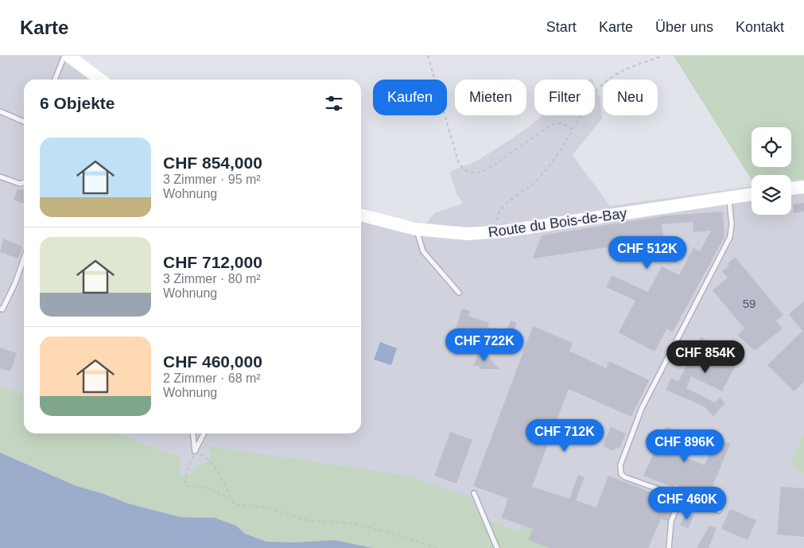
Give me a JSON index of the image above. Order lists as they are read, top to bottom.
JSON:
{
  "streets": {
    "main road": ["Route du Bois-de-Bay"]
  },
  "house_numbers": ["59"],
  "page": {
    "header": "Karte",
    "nav": [
      "Start",
      "Karte",
      "Über uns",
      "Kontakt"
    ],
    "chip": [
      "Kaufen",
      "Mieten",
      "Filter",
      "Neu"
    ],
    "heading": "6 Objekte",
    "list": [
      {
        "name": "CHF 854,000",
        "note": "3 Zimmer · 95 m² · Wohnung"
      },
      {
        "name": "CHF 712,000",
        "note": "3 Zimmer · 80 m² · Wohnung"
      },
      {
        "name": "CHF 460,000",
        "note": "2 Zimmer · 68 m² · Wohnung"
      }
    ],
    "price": [
      "CHF 512K",
      "CHF 722K",
      "CHF 854K",
      "CHF 712K",
      "CHF 896K",
      "CHF 460K"
    ]
  }
}
